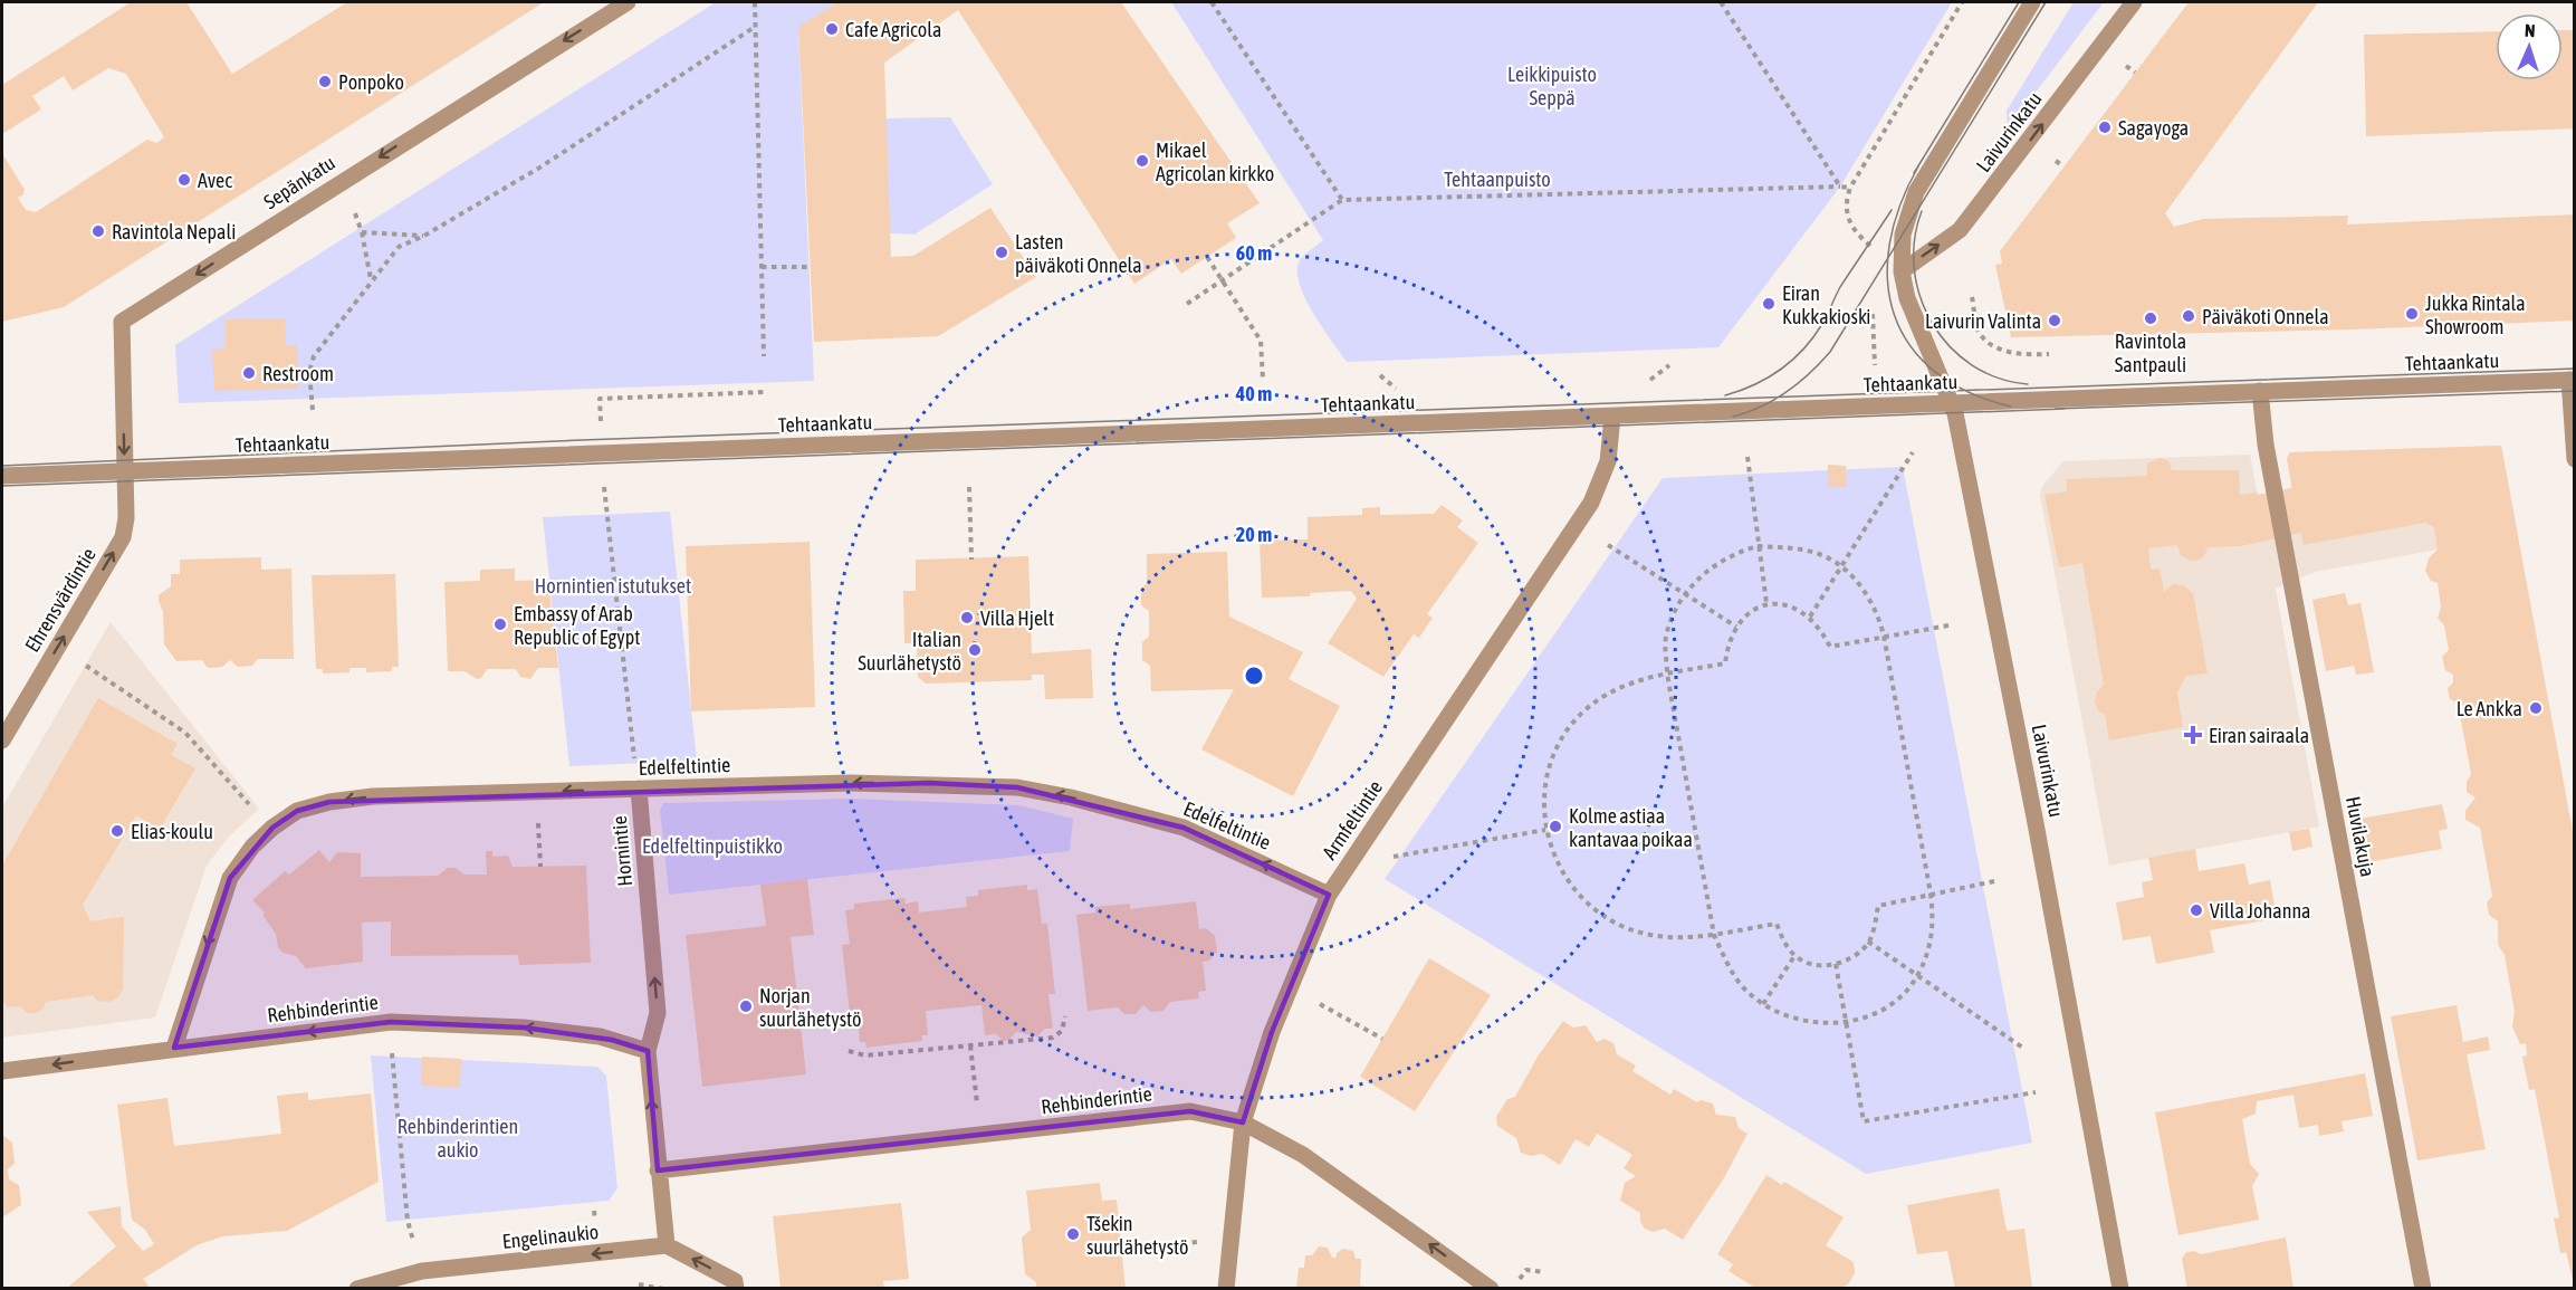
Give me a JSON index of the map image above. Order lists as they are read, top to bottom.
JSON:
{
  "streets": {
    "street": [
      "Laivurinkatu",
      "Sepänkatu",
      "Tehtaankatu",
      "Ehrensvärdintie",
      "Edelfeltintie",
      "Armfeltintie",
      "Huvilakuja",
      "Hornintie",
      "Rehbinderintie",
      "Engelinaukio"
    ]
  },
  "crossings": [
    ["Laivurinkatu", "Tehtaankatu"],
    ["Sepänkatu", "Tehtaankatu"],
    ["Sepänkatu", "Ehrensvärdintie"],
    ["Tehtaankatu", "Ehrensvärdintie"],
    ["Tehtaankatu", "Armfeltintie"],
    ["Tehtaankatu", "Huvilakuja"],
    ["Tehtaankatu", "Hornintie"],
    ["Edelfeltintie", "Armfeltintie"],
    ["Edelfeltintie", "Hornintie"],
    ["Edelfeltintie", "Rehbinderintie"],
    ["Armfeltintie", "Rehbinderintie"],
    ["Hornintie", "Rehbinderintie"],
    ["Hornintie", "Engelinaukio"]
  ],
  "one_way": [
    "Sepänkatu",
    "Ehrensvärdintie",
    "Edelfeltintie",
    "Hornintie",
    "Rehbinderintie",
    "Engelinaukio"
  ],
  "parks": [
    "Leikkipuisto Seppä",
    "Tehtaanpuisto",
    "Hornintien istutukset",
    "Edelfeltinpuistikko",
    "Rehbinderintien aukio"
  ],
  "places": {
    "other": [
      "Cafe Agricola",
      "Ponpoko",
      "Sagayoga",
      "Mikael Agricolan kirkko",
      "Avec",
      "Ravintola Nepali",
      "Lasten päiväkoti Onnela",
      "Eiran Kukkakioski",
      "Jukka Rintala Showroom",
      "Päiväkoti Onnela",
      "Ravintola Santpauli",
      "Laivurin Valinta",
      "Restroom",
      "Villa Hjelt",
      "Embassy of Arab Republic of Egypt",
      "Italian Suurlähetystö",
      "Le Ankka",
      "Kolme astiaa kantavaa poikaa",
      "Elias-koulu",
      "Villa Johanna",
      "Norjan suurlähetystö",
      "Tšekin suurlähetystö"
    ],
    "health": ["Eiran sairaala"]
  },
  "north": "top",
  "rings": ["60 m", "40 m", "20 m"]
}
